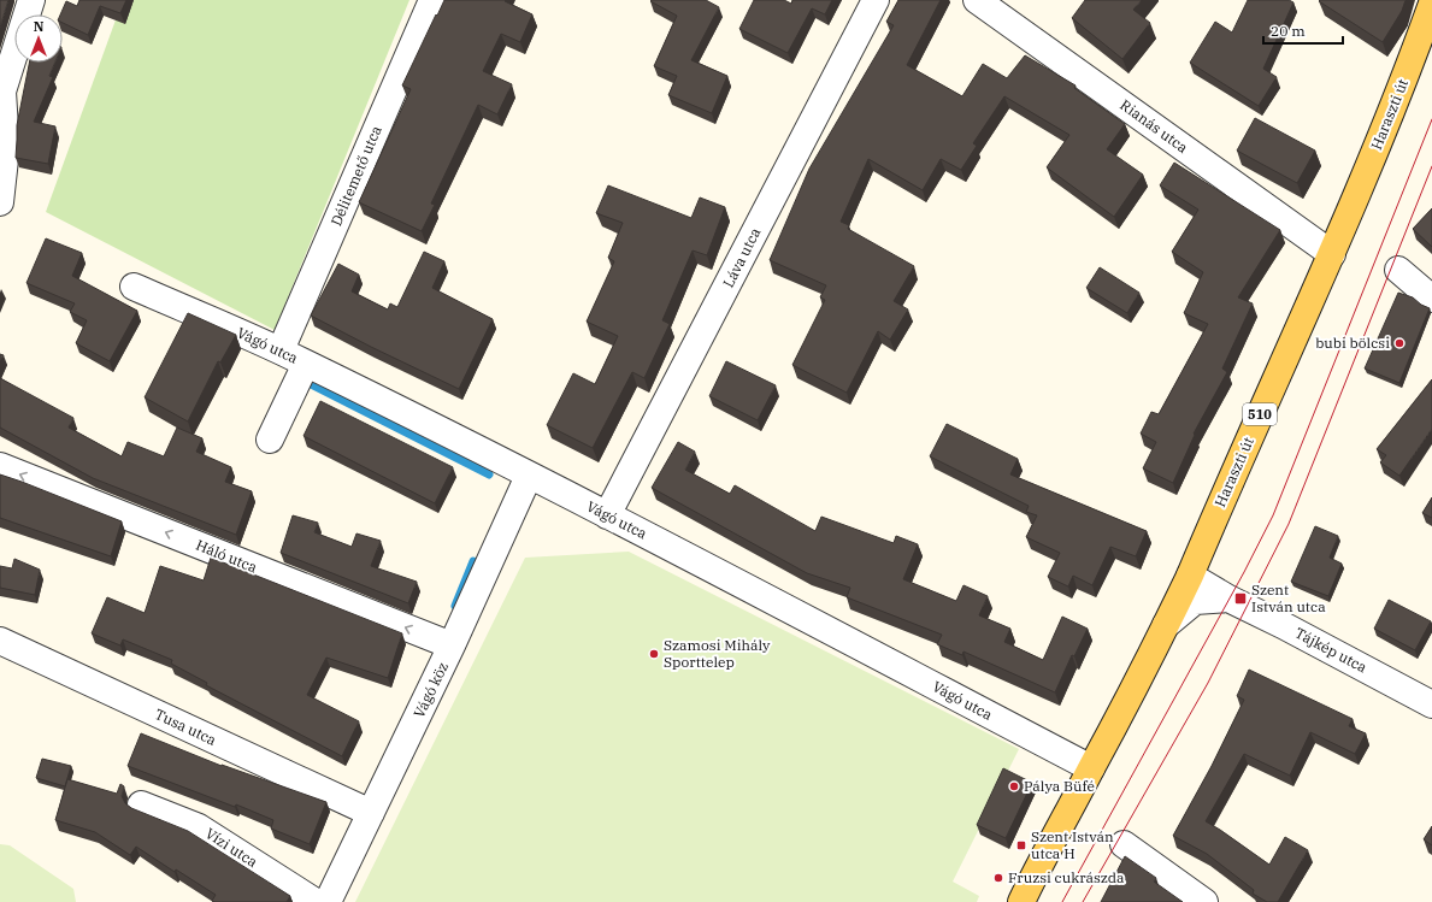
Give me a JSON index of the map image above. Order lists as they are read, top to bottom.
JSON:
{
  "streets": {
    "main road": ["Haraszti út", "510"],
    "street": [
      "Rianás utca",
      "Délitemető utca",
      "Láva utca",
      "Vágó utca",
      "Háló utca",
      "Tájkép utca",
      "Vágó köz",
      "Tusa utca",
      "Vízi utca"
    ]
  },
  "crossings": [
    ["Haraszti út", "Rianás utca"],
    ["Haraszti út", "Vágó utca"],
    ["Haraszti út", "Tájkép utca"],
    ["Délitemető utca", "Vágó utca"],
    ["Láva utca", "Vágó utca"],
    ["Vágó utca", "Vágó köz"],
    ["Háló utca", "Vágó köz"],
    ["Vágó köz", "Tusa utca"]
  ],
  "one_way": ["Háló utca"],
  "places": {
    "other": [
      "bubi bölcsi",
      "Szamosi Mihály Sporttelep",
      "Pálya Büfé",
      "Fruzsi cukrászda"
    ],
    "transit": ["Szent István utca", "Szent István utca H"]
  },
  "scale_bar": "20 m",
  "north": "top"
}
